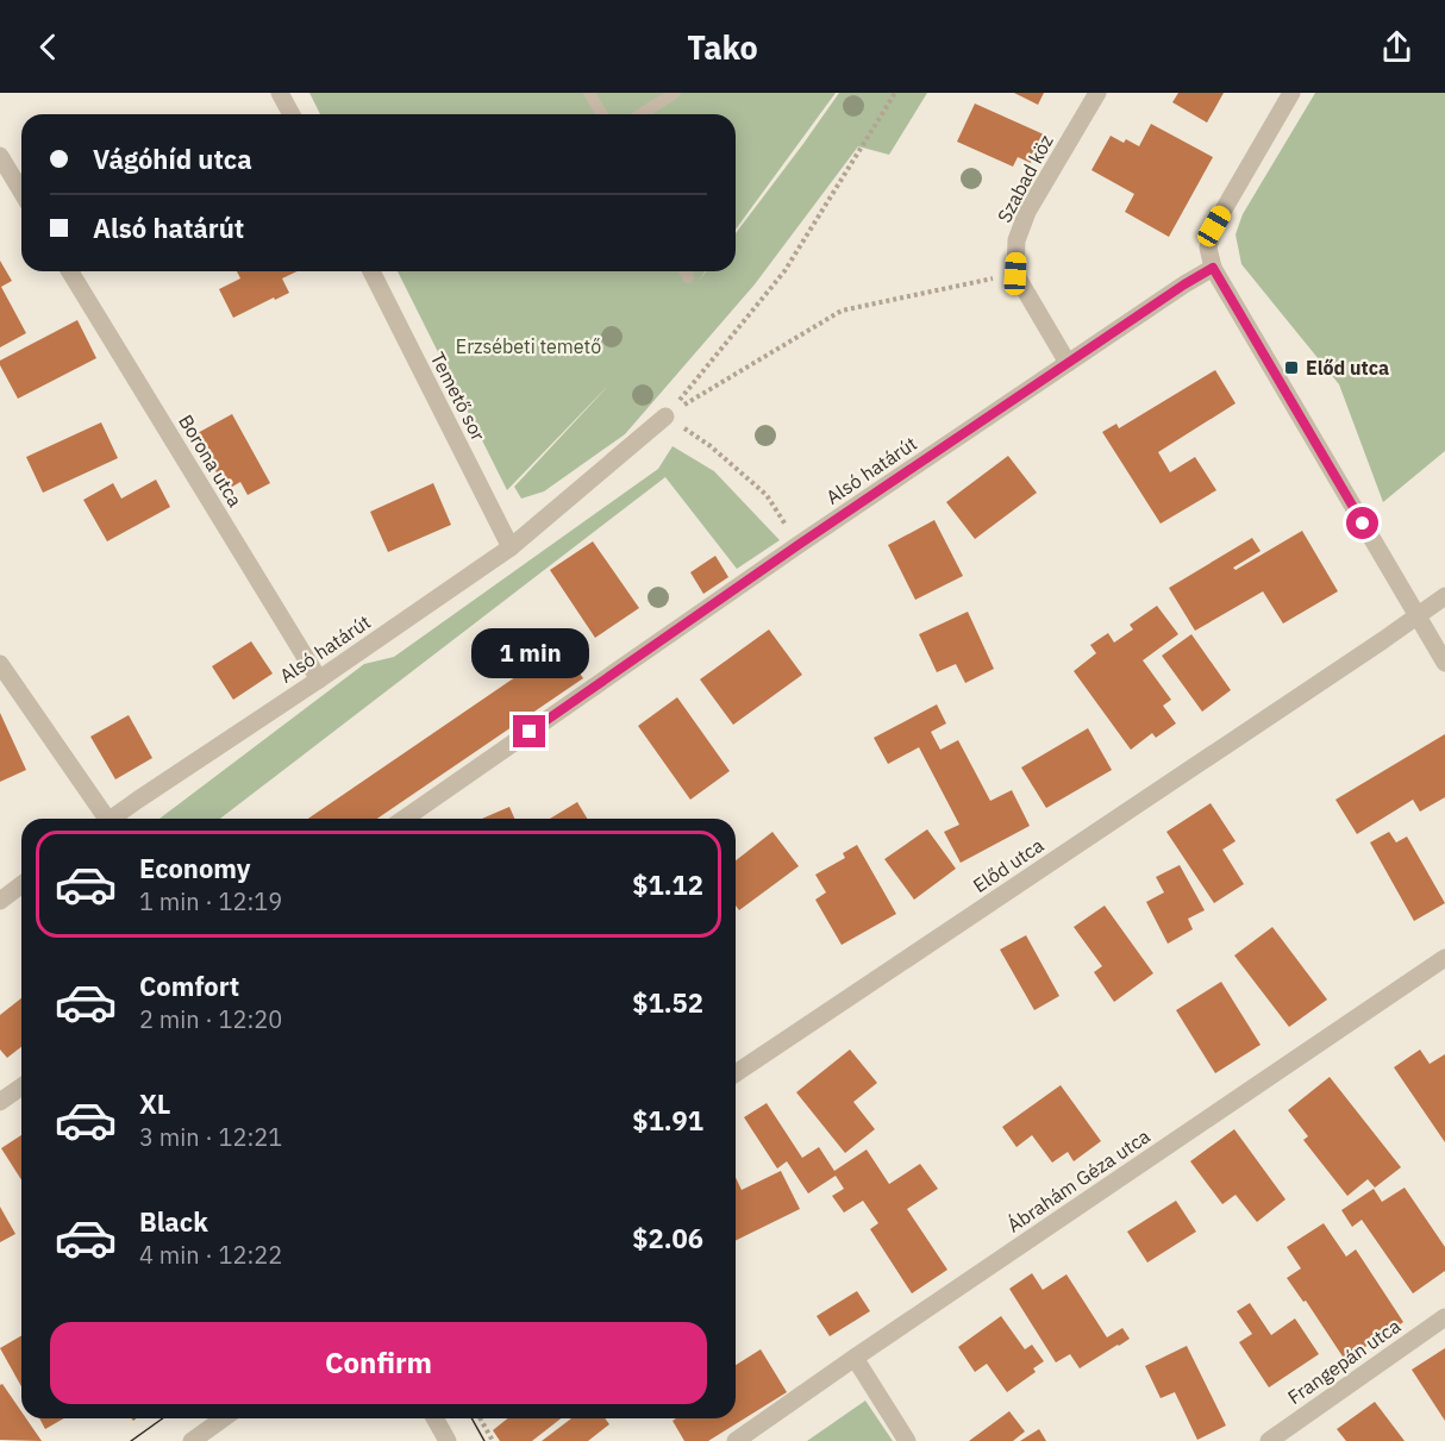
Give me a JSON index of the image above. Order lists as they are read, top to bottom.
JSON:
{
  "streets": {
    "street": [
      "Szabad köz",
      "Temető sor",
      "Borona utca",
      "Alsó határút",
      "Előd utca",
      "Ábrahám Géza utca",
      "Frangepán utca"
    ]
  },
  "crossings": [
    ["Temető sor", "Alsó határút"],
    ["Borona utca", "Alsó határút"]
  ],
  "parks": ["Erzsébeti temető"],
  "places": {
    "transit": ["Előd utca"]
  },
  "page": {
    "header": "Tako",
    "banner": ["Vágóhíd utca", "Alsó határút"],
    "bubble": "1 min",
    "list": [
      {
        "name": "Economy",
        "note": "1 min · 12:19",
        "value": "$1.12"
      },
      {
        "name": "Comfort",
        "note": "2 min · 12:20",
        "value": "$1.52"
      },
      {
        "name": "XL",
        "note": "3 min · 12:21",
        "value": "$1.91"
      },
      {
        "name": "Black",
        "note": "4 min · 12:22",
        "value": "$2.06"
      }
    ],
    "buttons": "Confirm"
  }
}
